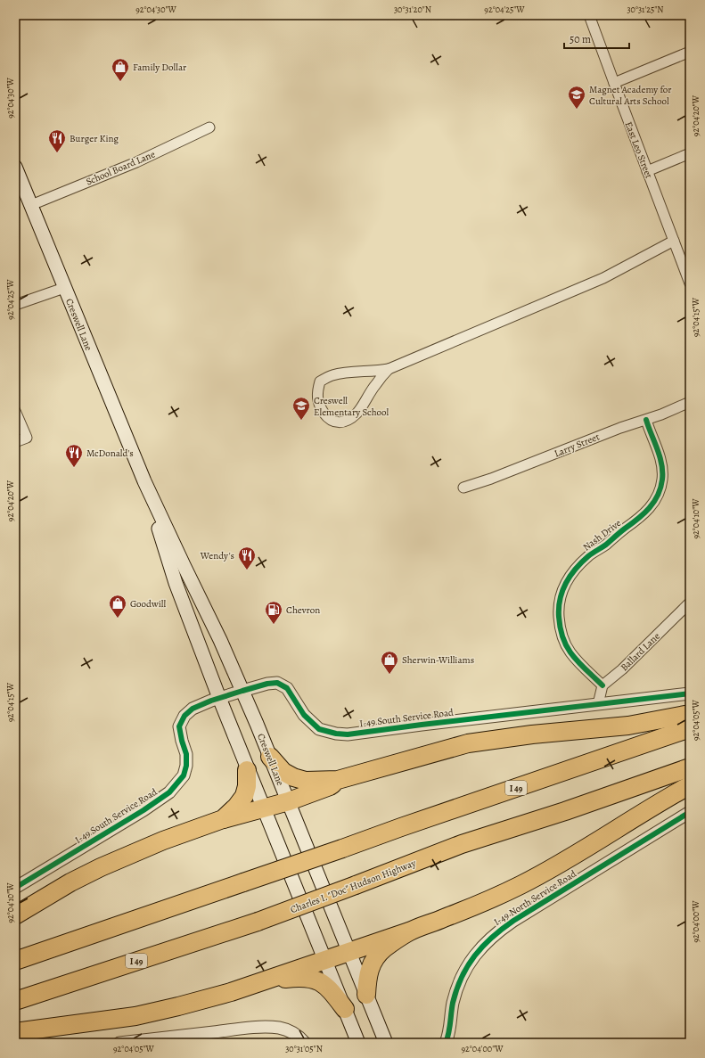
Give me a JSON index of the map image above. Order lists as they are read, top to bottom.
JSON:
{
  "streets": {
    "highway": ["I 49", "Charles I. \"Doc\" Hudson Highway"],
    "main road": ["Creswell Lane"],
    "street": [
      "East Leo Street",
      "School Board Lane",
      "Larry Street",
      "Nash Drive",
      "Ballard Lane",
      "I-49 South Service Road",
      "I-49 North Service Road"
    ]
  },
  "crossings": [
    ["School Board Lane", "Creswell Lane"],
    ["Creswell Lane", "I-49 South Service Road"],
    ["Larry Street", "Nash Drive"],
    ["Nash Drive", "Ballard Lane"]
  ],
  "places": {
    "shop": ["Family Dollar", "Goodwill", "Sherwin-Williams"],
    "school or university": ["Magnet Academy for Cultural Arts School", "Creswell Elementary School"],
    "restaurant": ["Burger King", "McDonald's", "Wendy's"],
    "fuel station": ["Chevron"]
  },
  "scale_bar": "50 m",
  "coordinates": [
    "92°04'30\"W",
    "30°31'20\"N",
    "92°04'25\"W",
    "30°31'25\"N",
    "92°04'20\"W",
    "92°04'15\"W",
    "92°04'10\"W",
    "92°04'05\"W",
    "92°04'00\"W",
    "30°31'05\"N"
  ]
}
